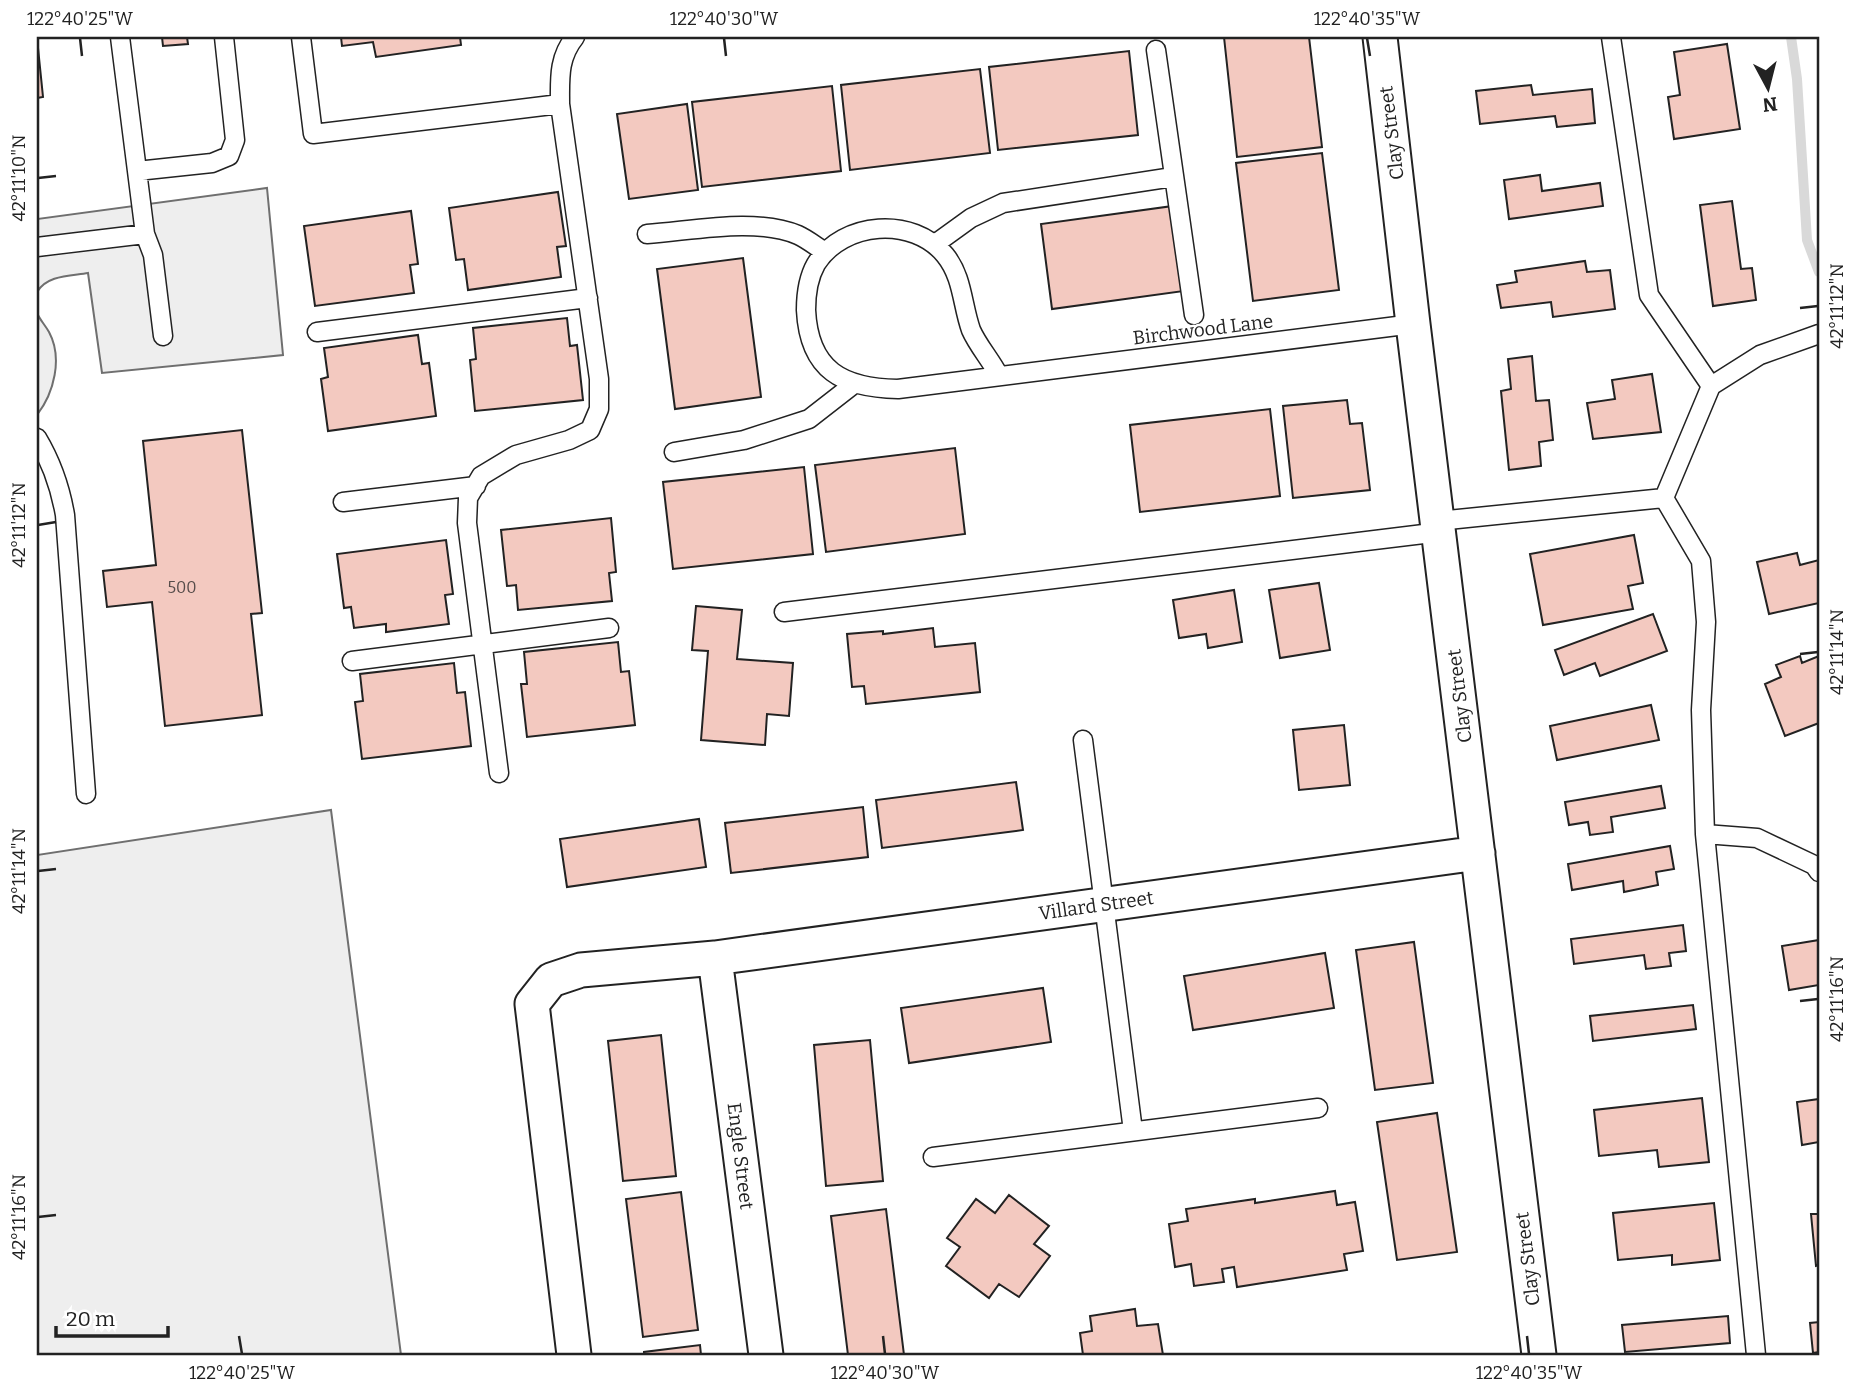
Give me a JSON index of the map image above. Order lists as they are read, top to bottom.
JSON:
{
  "streets": {
    "street": ["Clay Street", "Villard Street", "Engle Street"],
    "lane": ["Birchwood Lane"]
  },
  "crossings": [
    ["Clay Street", "Birchwood Lane"],
    ["Clay Street", "Villard Street"],
    ["Villard Street", "Engle Street"]
  ],
  "house_numbers": ["500"],
  "scale_bar": "20 m",
  "north": "bottom",
  "coordinates": [
    "122°40'25\"W",
    "122°40'30\"W",
    "122°40'35\"W",
    "42°11'10\"N",
    "42°11'12\"N",
    "42°11'14\"N",
    "42°11'16\"N"
  ]
}
